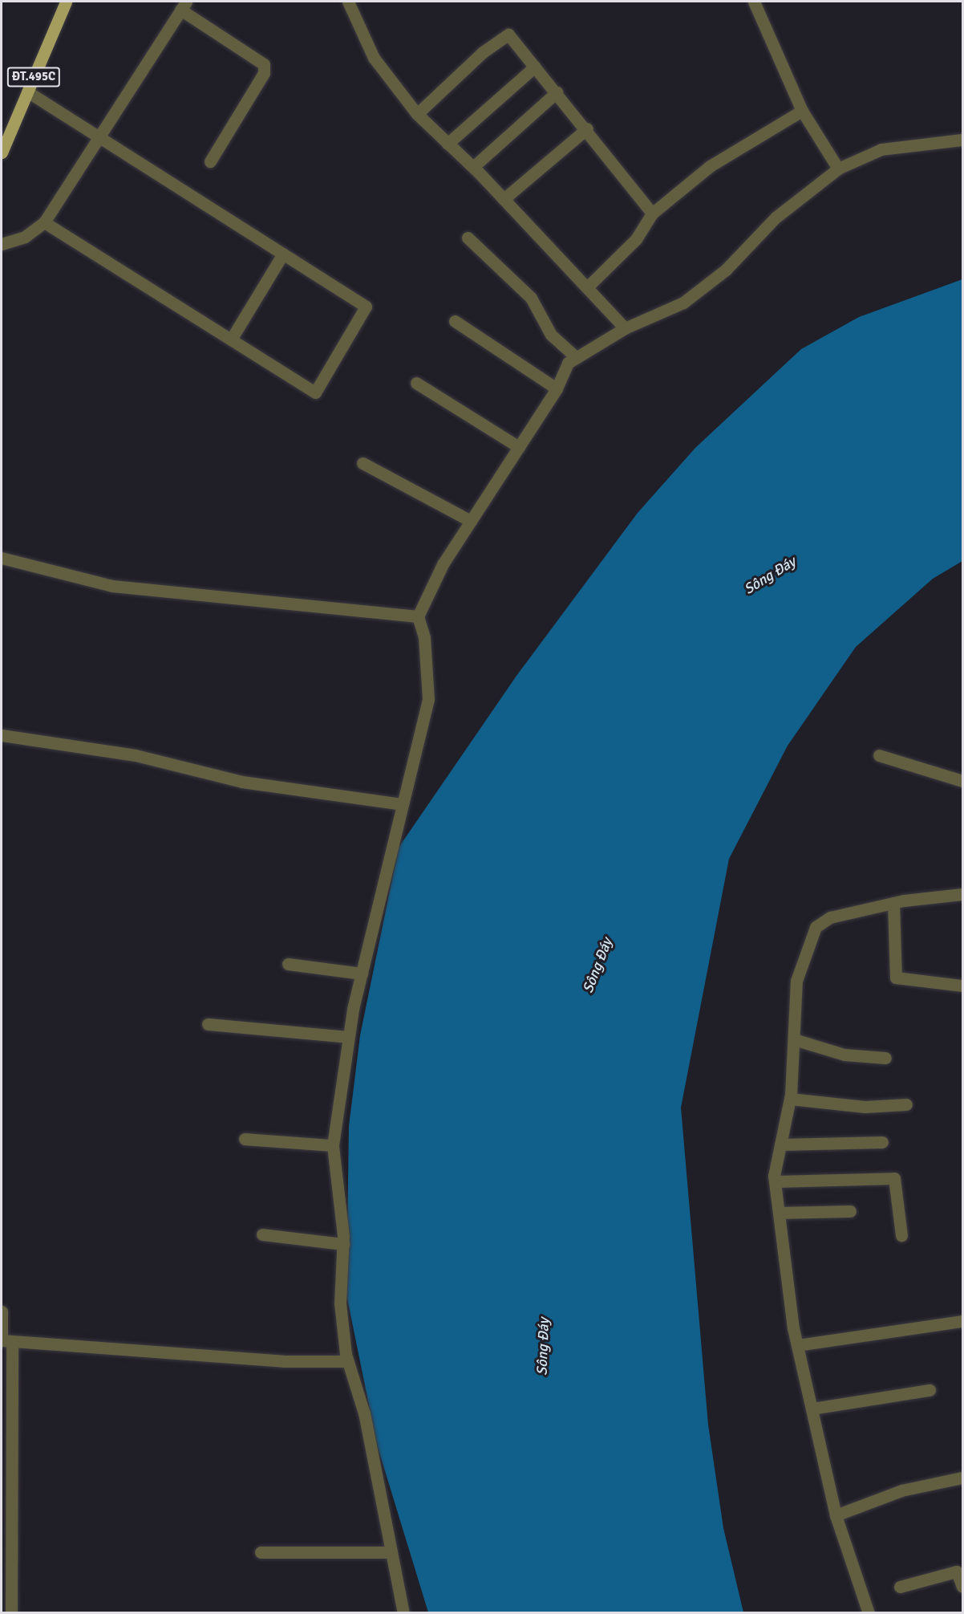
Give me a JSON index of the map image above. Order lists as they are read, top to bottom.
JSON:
{
  "streets": {
    "main road": ["ĐT.495C"]
  },
  "water": ["Sông Đáy"]
}
